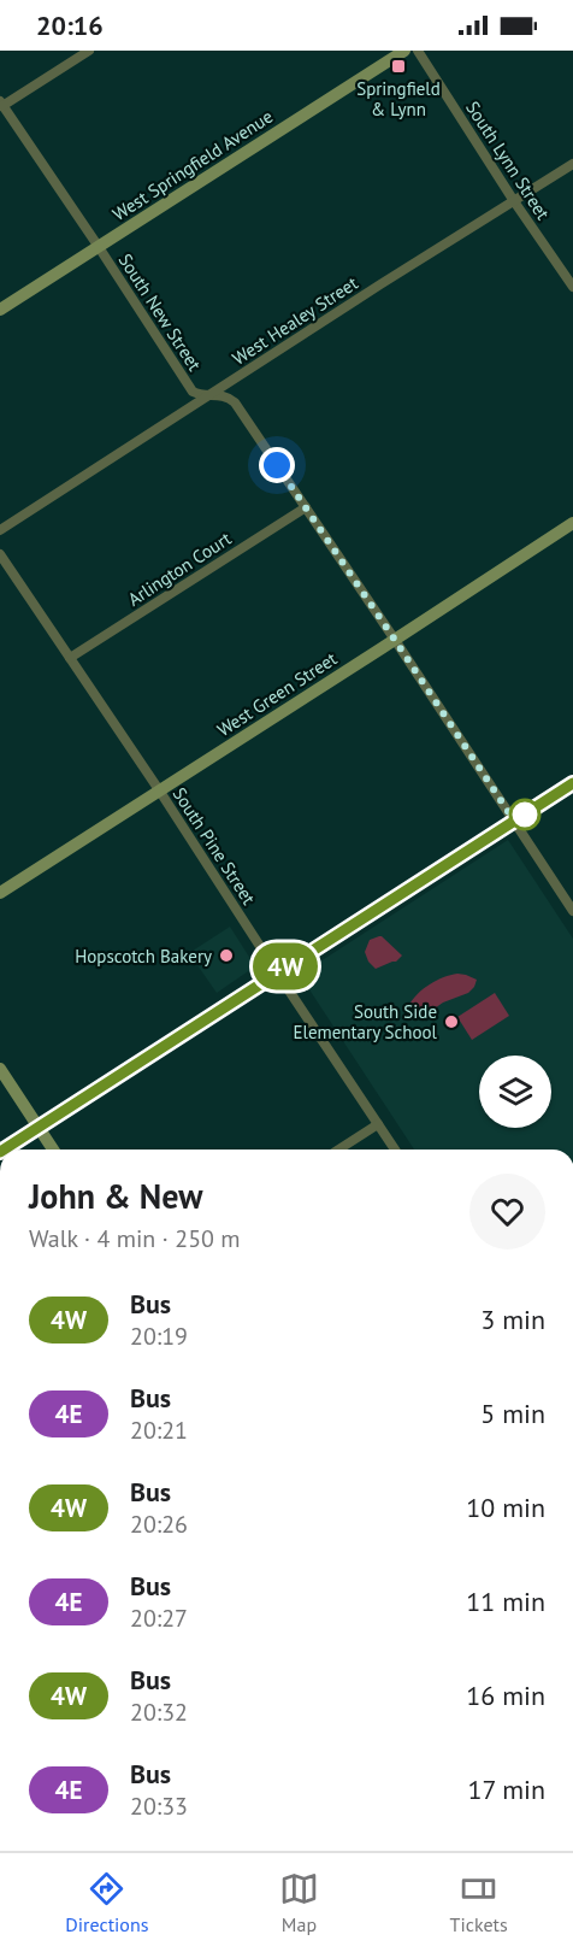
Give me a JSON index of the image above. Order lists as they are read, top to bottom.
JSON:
{
  "streets": {
    "street": [
      "South Lynn Street",
      "West Springfield Avenue",
      "South New Street",
      "West Healey Street",
      "Arlington Court",
      "West Green Street",
      "South Pine Street"
    ]
  },
  "crossings": [
    ["South Lynn Street", "West Healey Street"],
    ["West Springfield Avenue", "South New Street"],
    ["South New Street", "West Healey Street"],
    ["South New Street", "Arlington Court"],
    ["South New Street", "West Green Street"],
    ["Arlington Court", "South Pine Street"],
    ["West Green Street", "South Pine Street"]
  ],
  "places": {
    "transit": ["Springfield & Lynn"],
    "other": ["Hopscotch Bakery", "South Side Elementary School"]
  },
  "lines": ["bus line 4W"],
  "page": {
    "status": "20:16",
    "on_map": "4W",
    "heading": ["John & New", "Walk · 4 min · 250 m"],
    "list": [
      {
        "mark": "4W",
        "name": "Bus",
        "note": "20:19",
        "value": "3 min"
      },
      {
        "mark": "4E",
        "name": "Bus",
        "note": "20:21",
        "value": "5 min"
      },
      {
        "mark": "4W",
        "name": "Bus",
        "note": "20:26",
        "value": "10 min"
      },
      {
        "mark": "4E",
        "name": "Bus",
        "note": "20:27",
        "value": "11 min"
      },
      {
        "mark": "4W",
        "name": "Bus",
        "note": "20:32",
        "value": "16 min"
      },
      {
        "mark": "4E",
        "name": "Bus",
        "note": "20:33",
        "value": "17 min"
      }
    ],
    "tabs": ["Directions", "Map", "Tickets"]
  }
}
